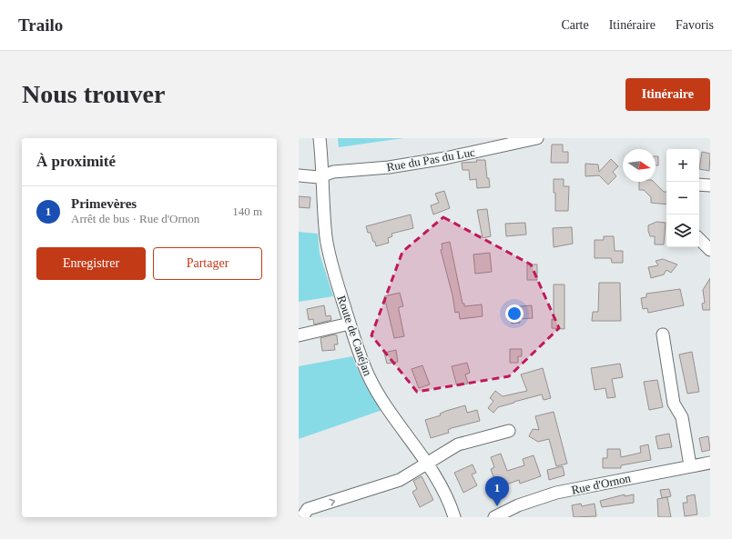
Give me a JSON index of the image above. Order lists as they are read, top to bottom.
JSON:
{
  "streets": {
    "street": ["Rue du Pas du Luc", "Route de Canéjan", "Rue d'Ornon"]
  },
  "crossings": [
    ["Rue du Pas du Luc", "Route de Canéjan"]
  ],
  "north": "right",
  "page": {
    "header": "Trailo",
    "nav": ["Carte", "Itinéraire", "Favoris"],
    "buttons": [
      "Itinéraire",
      ["Enregistrer", "Partager"]
    ],
    "title": "Nous trouver",
    "heading": "À proximité",
    "map_buttons": ["+", "−"],
    "list": [
      {
        "mark": "1",
        "name": "Primevères",
        "note": "Arrêt de bus · Rue d'Ornon",
        "value": "140 m"
      }
    ],
    "pins": "1"
  }
}
